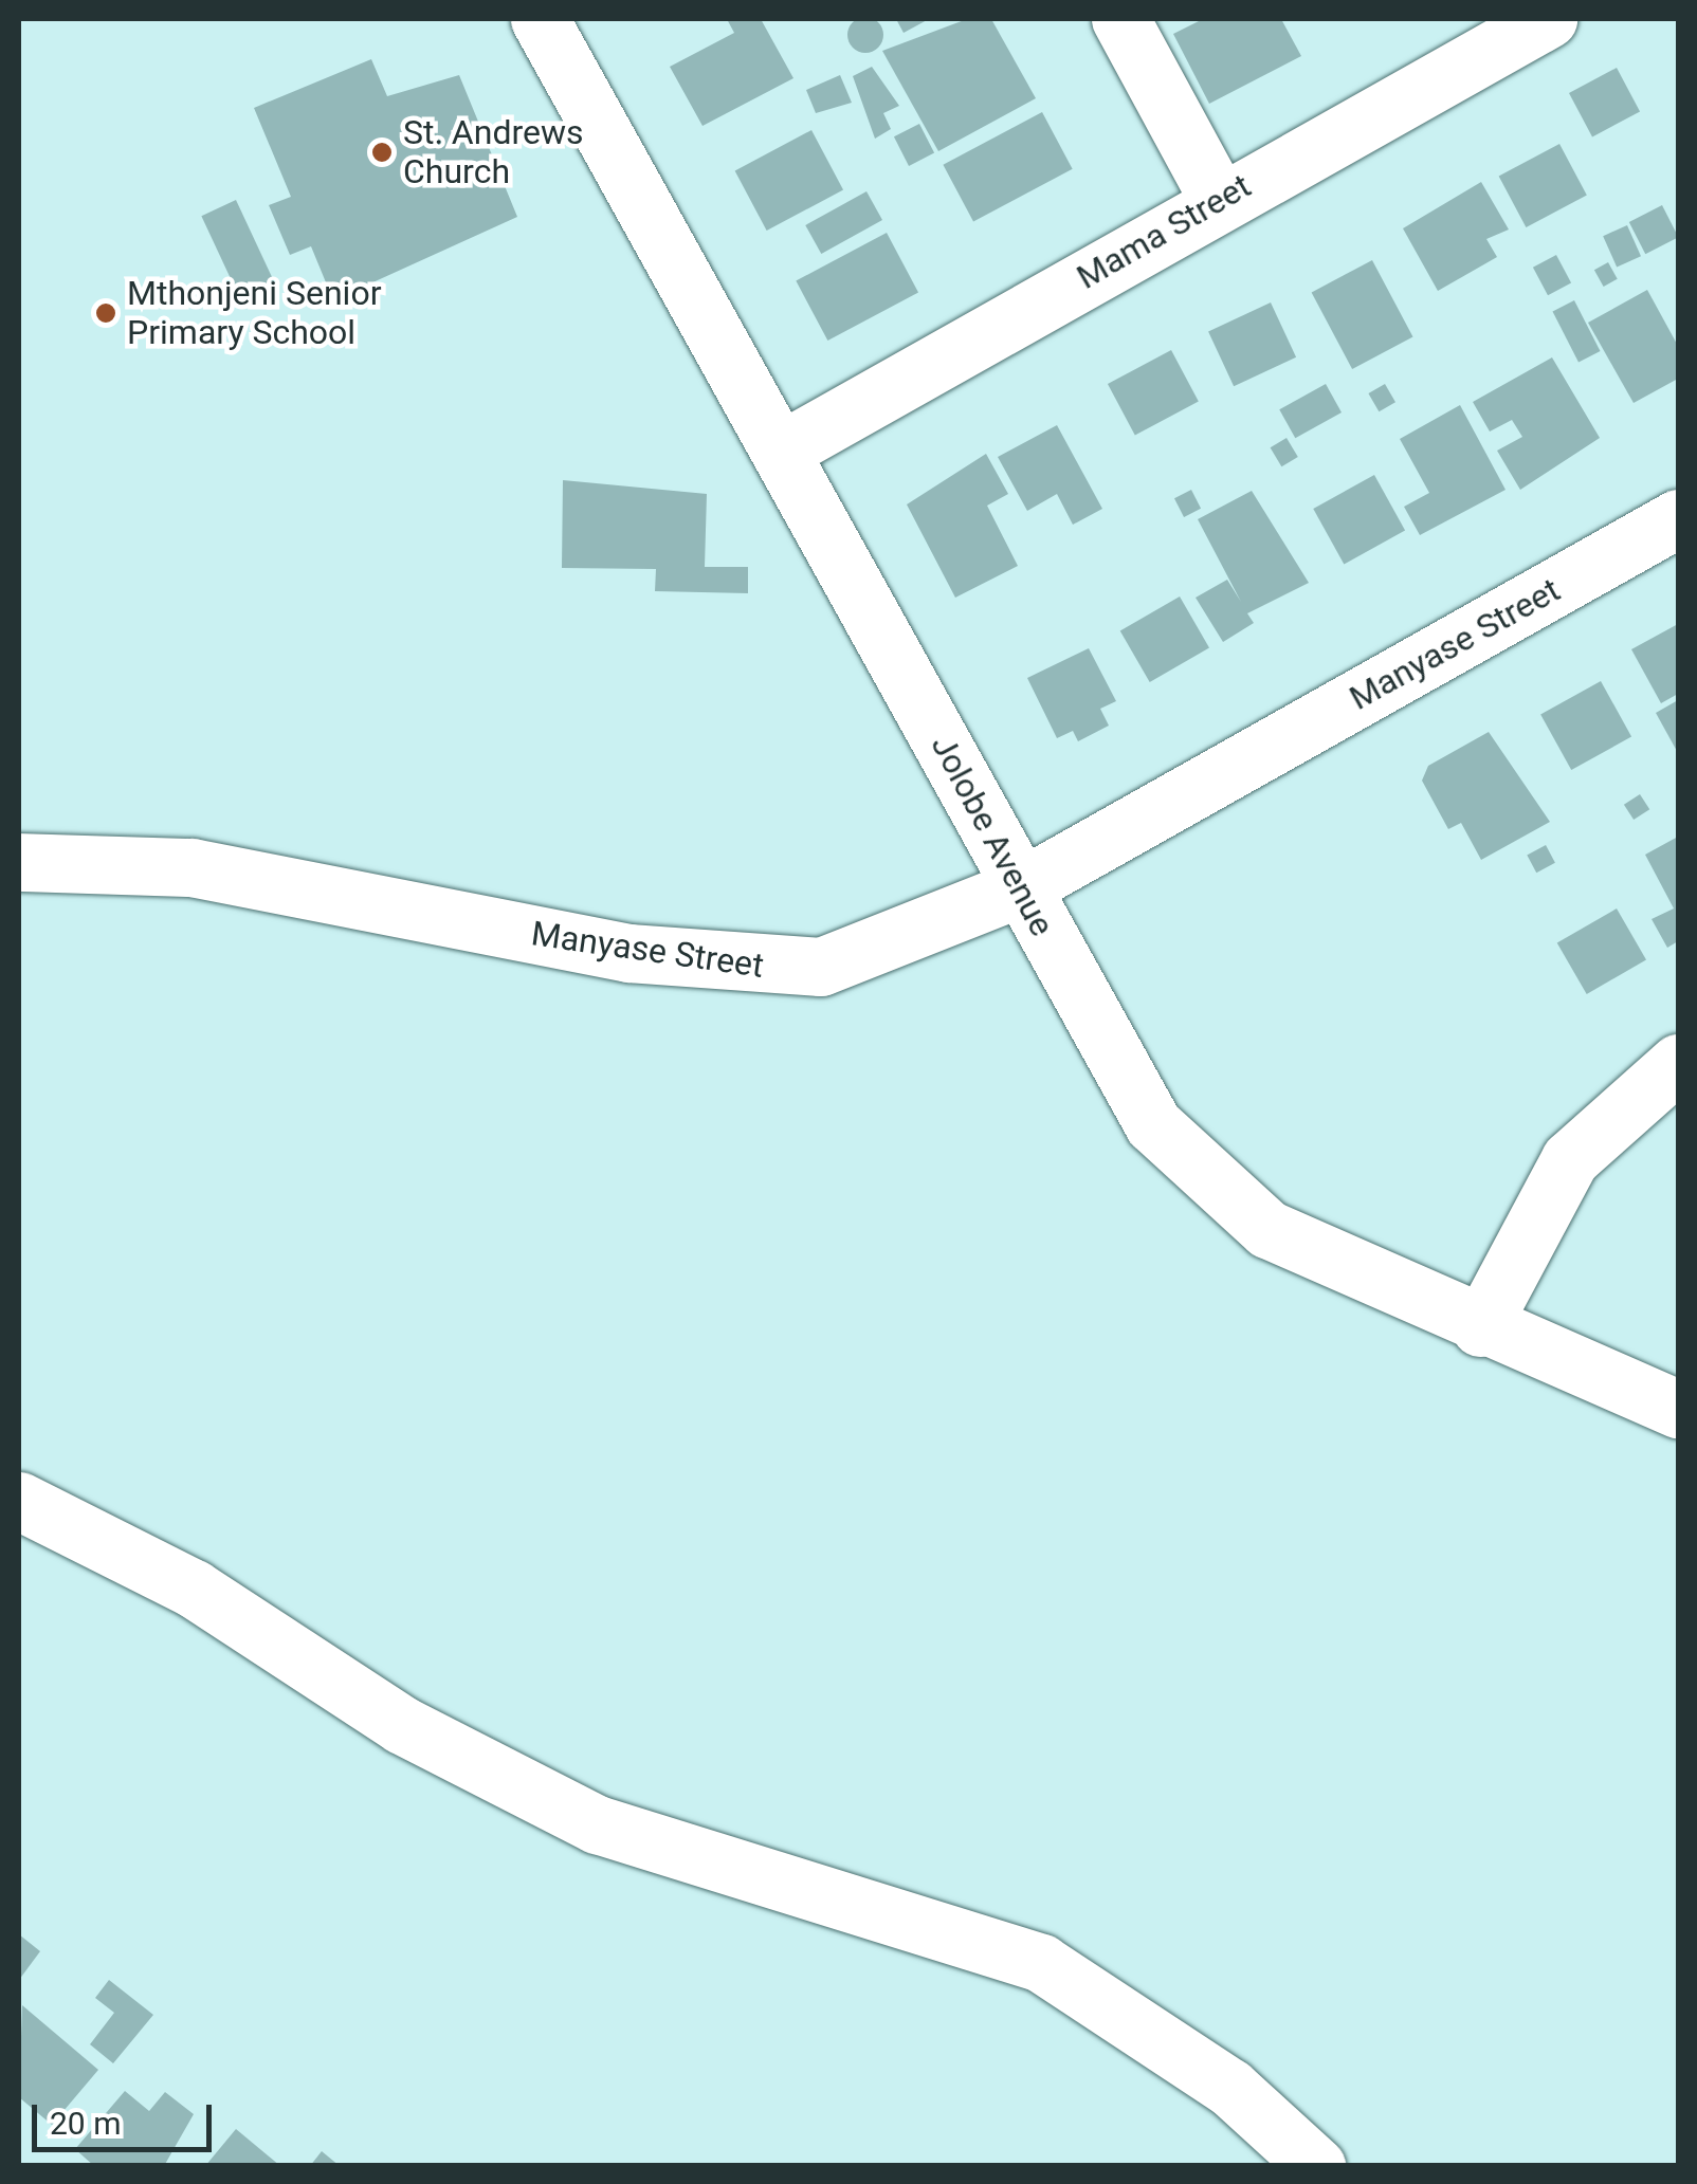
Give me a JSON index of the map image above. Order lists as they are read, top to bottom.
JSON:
{
  "streets": {
    "street": ["Mama Street", "Manyase Street", "Jolobe Avenue"]
  },
  "crossings": [
    ["Mama Street", "Jolobe Avenue"],
    ["Manyase Street", "Jolobe Avenue"]
  ],
  "places": ["St. Andrews Church", "Mthonjeni Senior Primary School"],
  "scale_bar": "20 m"
}
